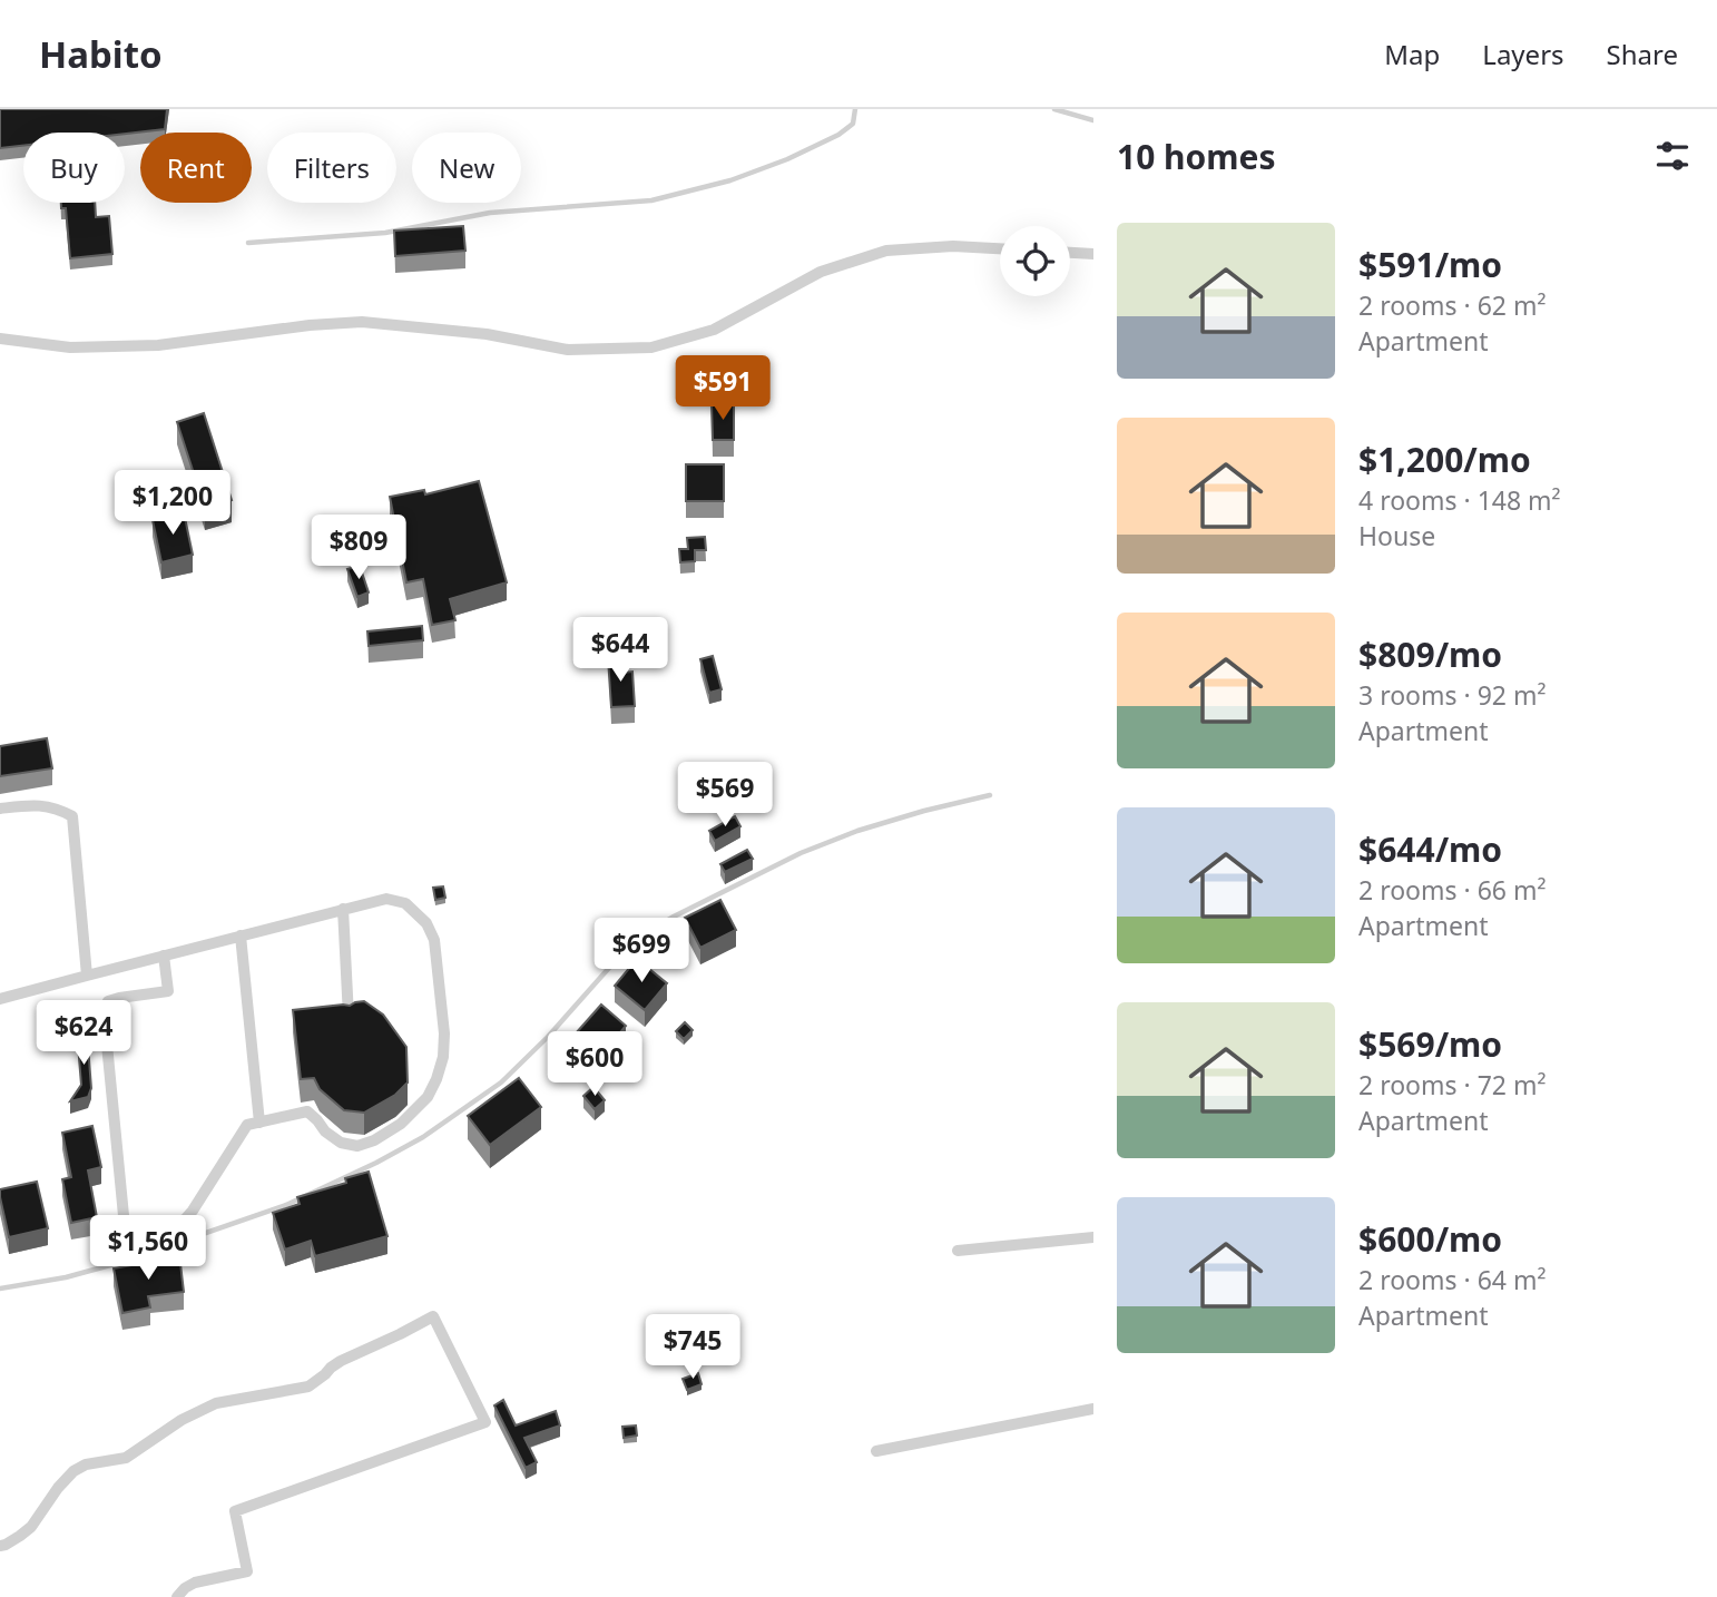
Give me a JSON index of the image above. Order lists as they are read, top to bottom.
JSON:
{
  "page": {
    "header": "Habito",
    "nav": ["Map", "Layers", "Share"],
    "heading": "10 homes",
    "chip": [
      "Buy",
      "Rent",
      "Filters",
      "New"
    ],
    "list": [
      {
        "name": "$591/mo",
        "note": "2 rooms · 62 m² · Apartment"
      },
      {
        "name": "$1,200/mo",
        "note": "4 rooms · 148 m² · House"
      },
      {
        "name": "$809/mo",
        "note": "3 rooms · 92 m² · Apartment"
      },
      {
        "name": "$644/mo",
        "note": "2 rooms · 66 m² · Apartment"
      },
      {
        "name": "$569/mo",
        "note": "2 rooms · 72 m² · Apartment"
      },
      {
        "name": "$600/mo",
        "note": "2 rooms · 64 m² · Apartment"
      }
    ],
    "price": [
      "$591",
      "$1,200",
      "$809",
      "$644",
      "$569",
      "$699",
      "$624",
      "$600",
      "$1,560",
      "$745"
    ]
  }
}
